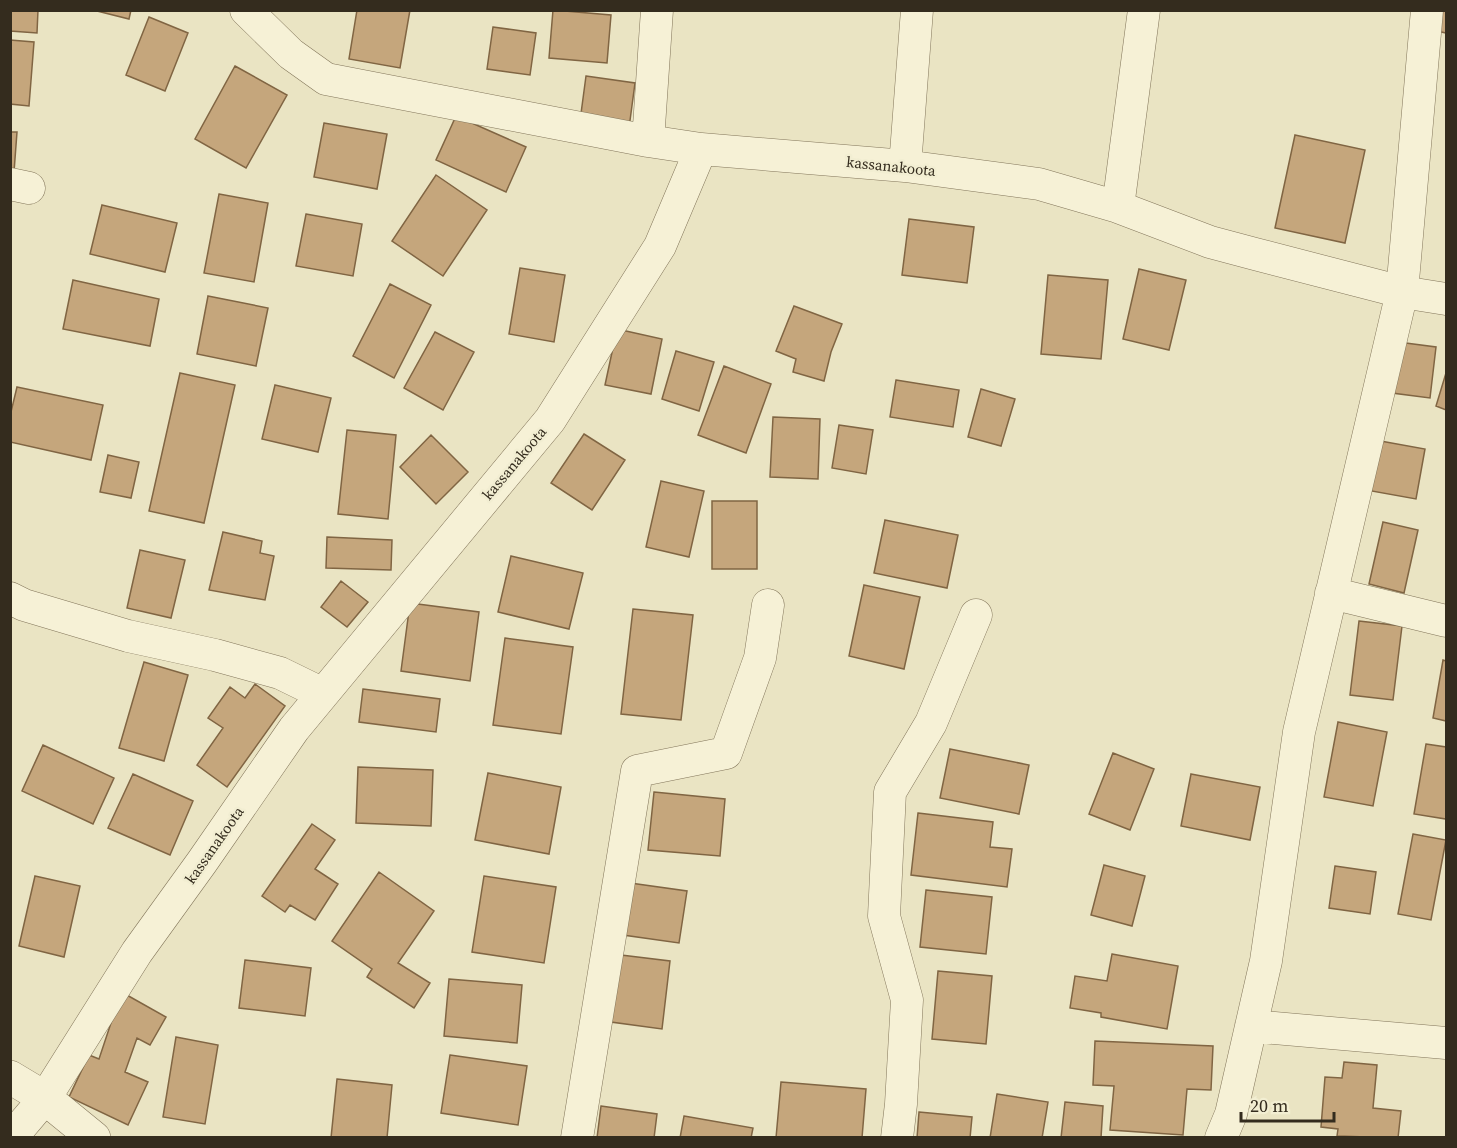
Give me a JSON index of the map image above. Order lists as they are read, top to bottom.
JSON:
{
  "streets": {
    "street": ["kassanakoota"]
  },
  "scale_bar": "20 m"
}
